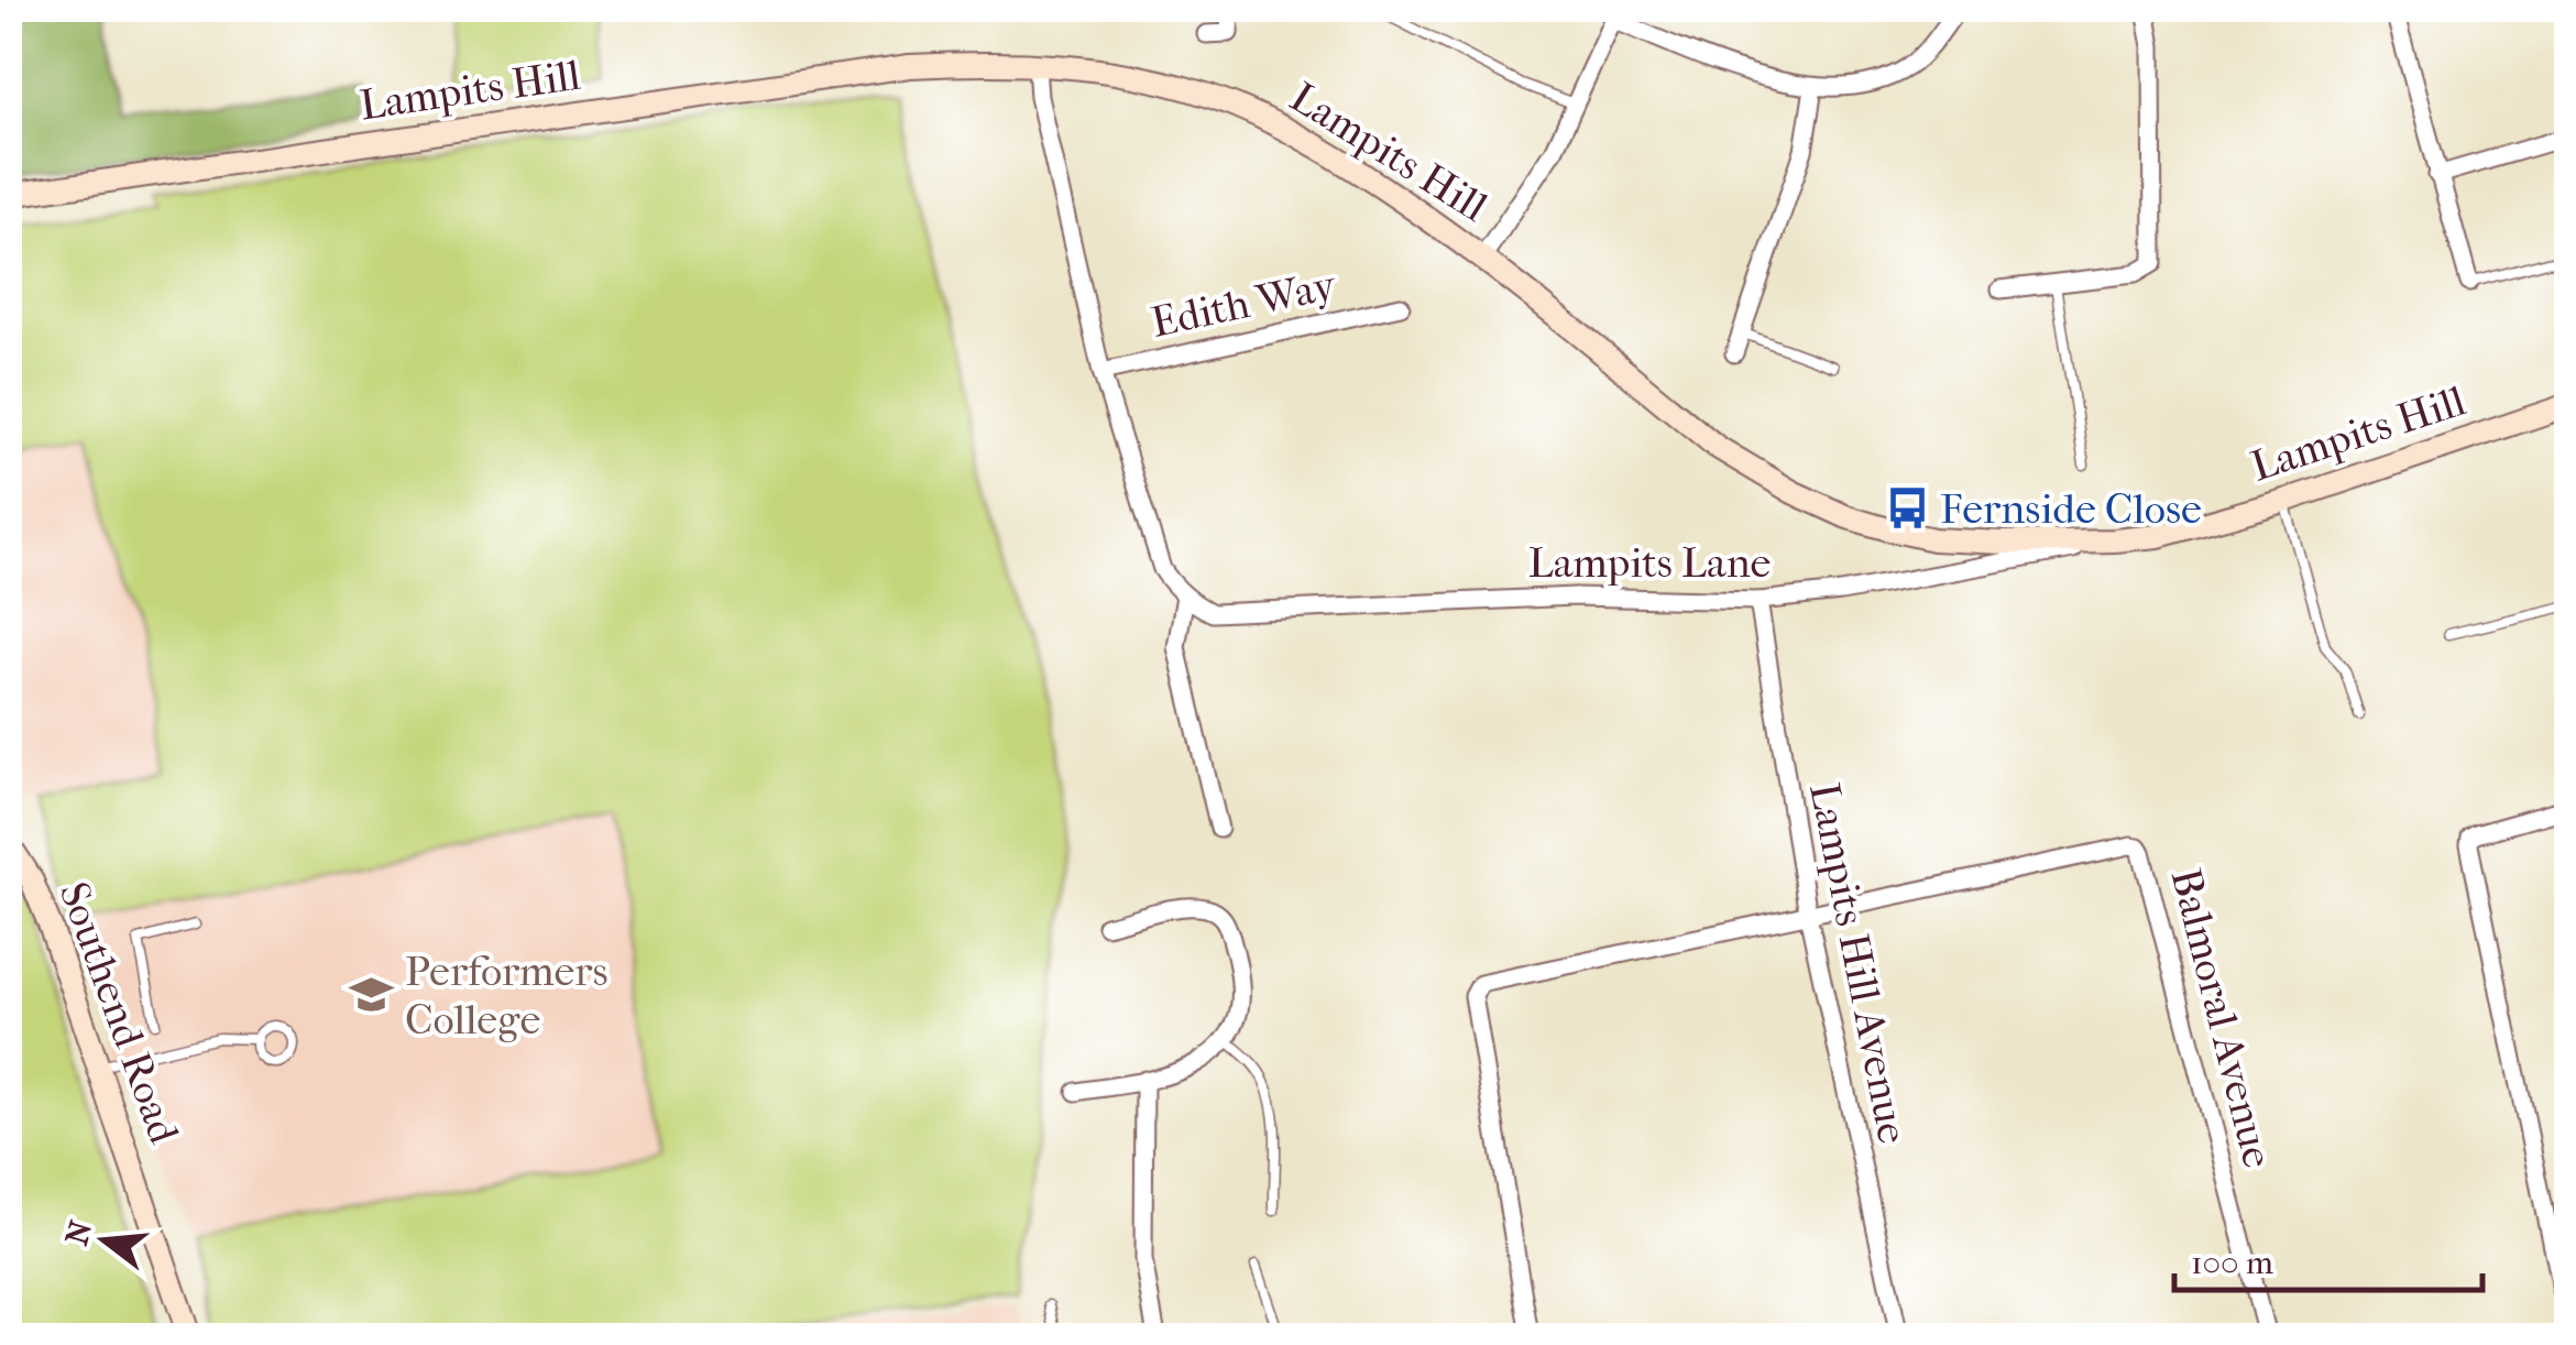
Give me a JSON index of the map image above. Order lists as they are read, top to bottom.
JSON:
{
  "streets": {
    "main road": ["Lampits Hill", "Southend Road"],
    "street": [
      "Edith Way",
      "Lampits Lane",
      "Lampits Hill Avenue",
      "Balmoral Avenue"
    ]
  },
  "crossings": [
    ["Lampits Hill", "Lampits Lane"],
    ["Lampits Lane", "Lampits Hill Avenue"],
    ["Lampits Hill Avenue", "Balmoral Avenue"]
  ],
  "places": {
    "bus stop": ["Fernside Close"],
    "school or university": ["Performers College"]
  },
  "scale_bar": "100 m",
  "north": "left"
}
